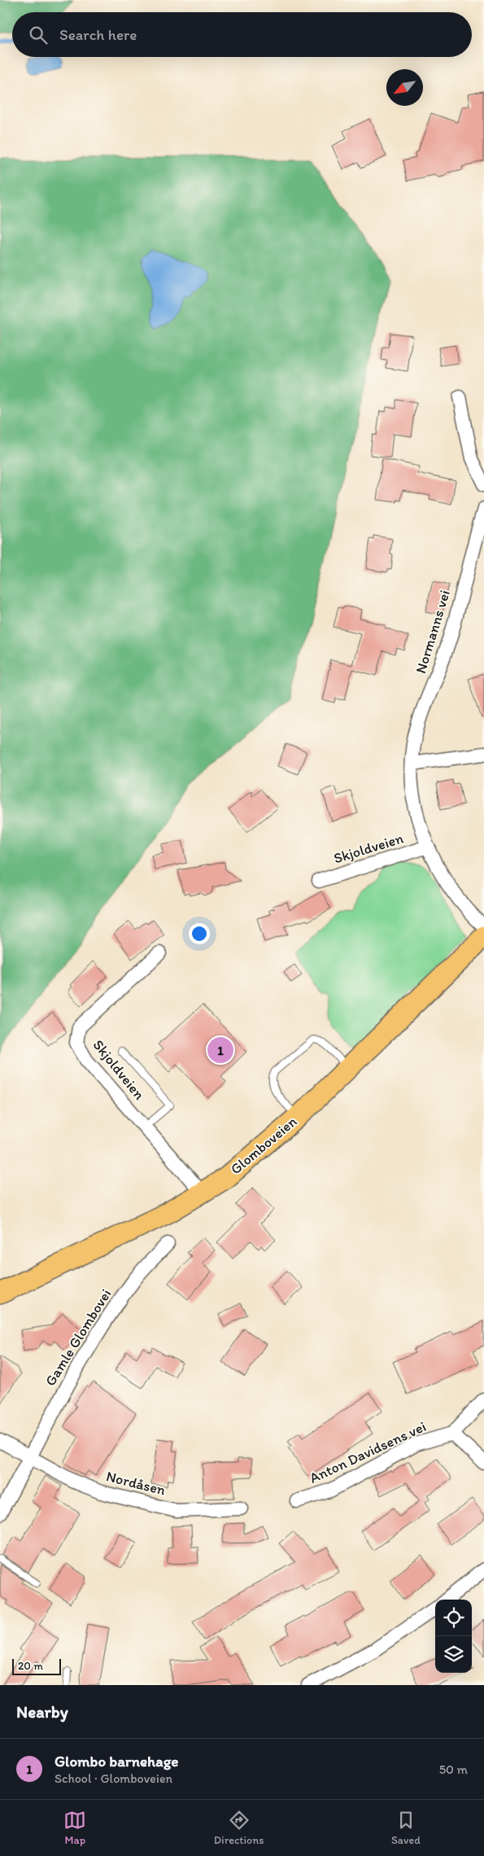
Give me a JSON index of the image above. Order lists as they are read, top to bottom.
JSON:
{
  "streets": {
    "main road": ["Glomboveien"],
    "street": [
      "Normanns vei",
      "Skjoldveien",
      "Gamle Glombovei",
      "Anton Davidsens vei",
      "Nordåsen"
    ]
  },
  "crossings": [
    ["Normanns vei", "Skjoldveien"],
    ["Skjoldveien", "Glomboveien"],
    ["Gamle Glombovei", "Nordåsen"]
  ],
  "scale_bar": "20 m",
  "north": "bottom left",
  "page": {
    "search": "Search here",
    "pins": "1",
    "scale": "20 m",
    "heading": "Nearby",
    "list": [
      {
        "mark": "1",
        "name": "Glombo barnehage",
        "note": "School · Glomboveien",
        "value": "50 m"
      }
    ],
    "nav": ["Map", "Directions", "Saved"]
  }
}
